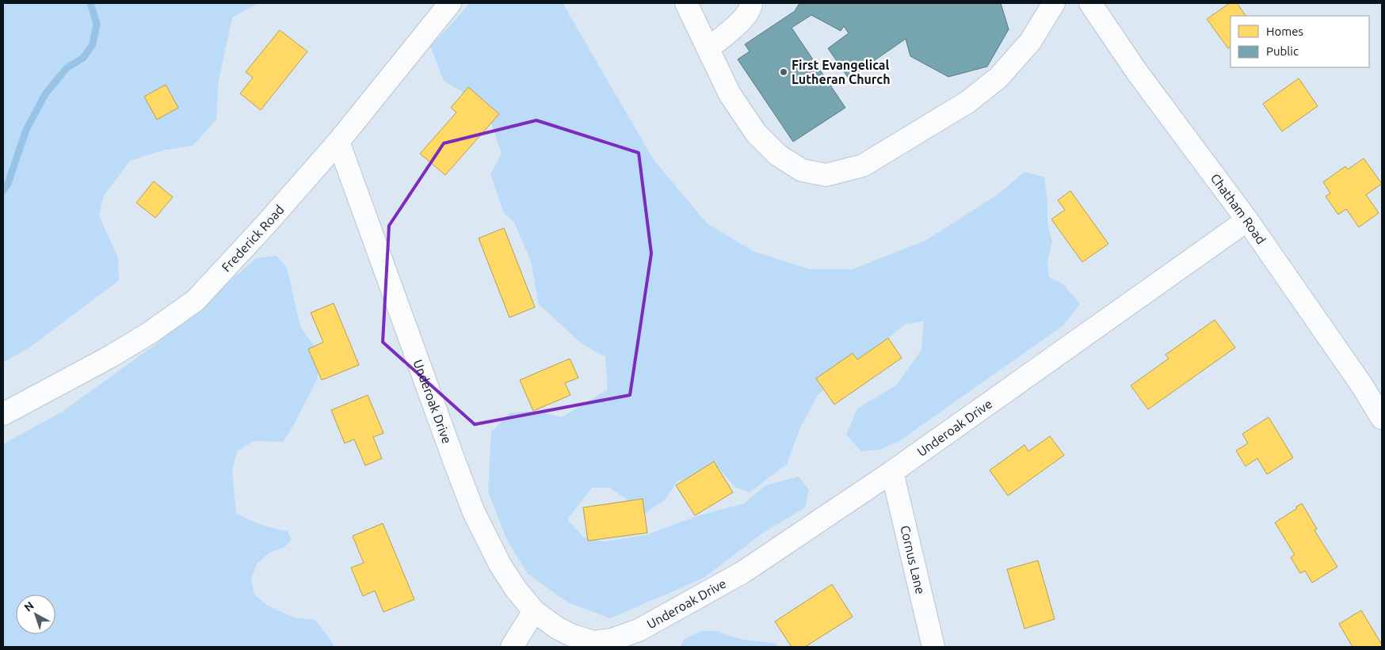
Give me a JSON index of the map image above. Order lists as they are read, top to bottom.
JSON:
{
  "streets": {
    "street": [
      "Chatham Road",
      "Frederick Road",
      "Underoak Drive",
      "Cornus Lane"
    ]
  },
  "crossings": [
    ["Chatham Road", "Underoak Drive"],
    ["Frederick Road", "Underoak Drive"],
    ["Underoak Drive", "Cornus Lane"]
  ],
  "places": ["First Evangelical Lutheran Church"],
  "legend": ["Homes", "Public"],
  "north": "top left"
}
